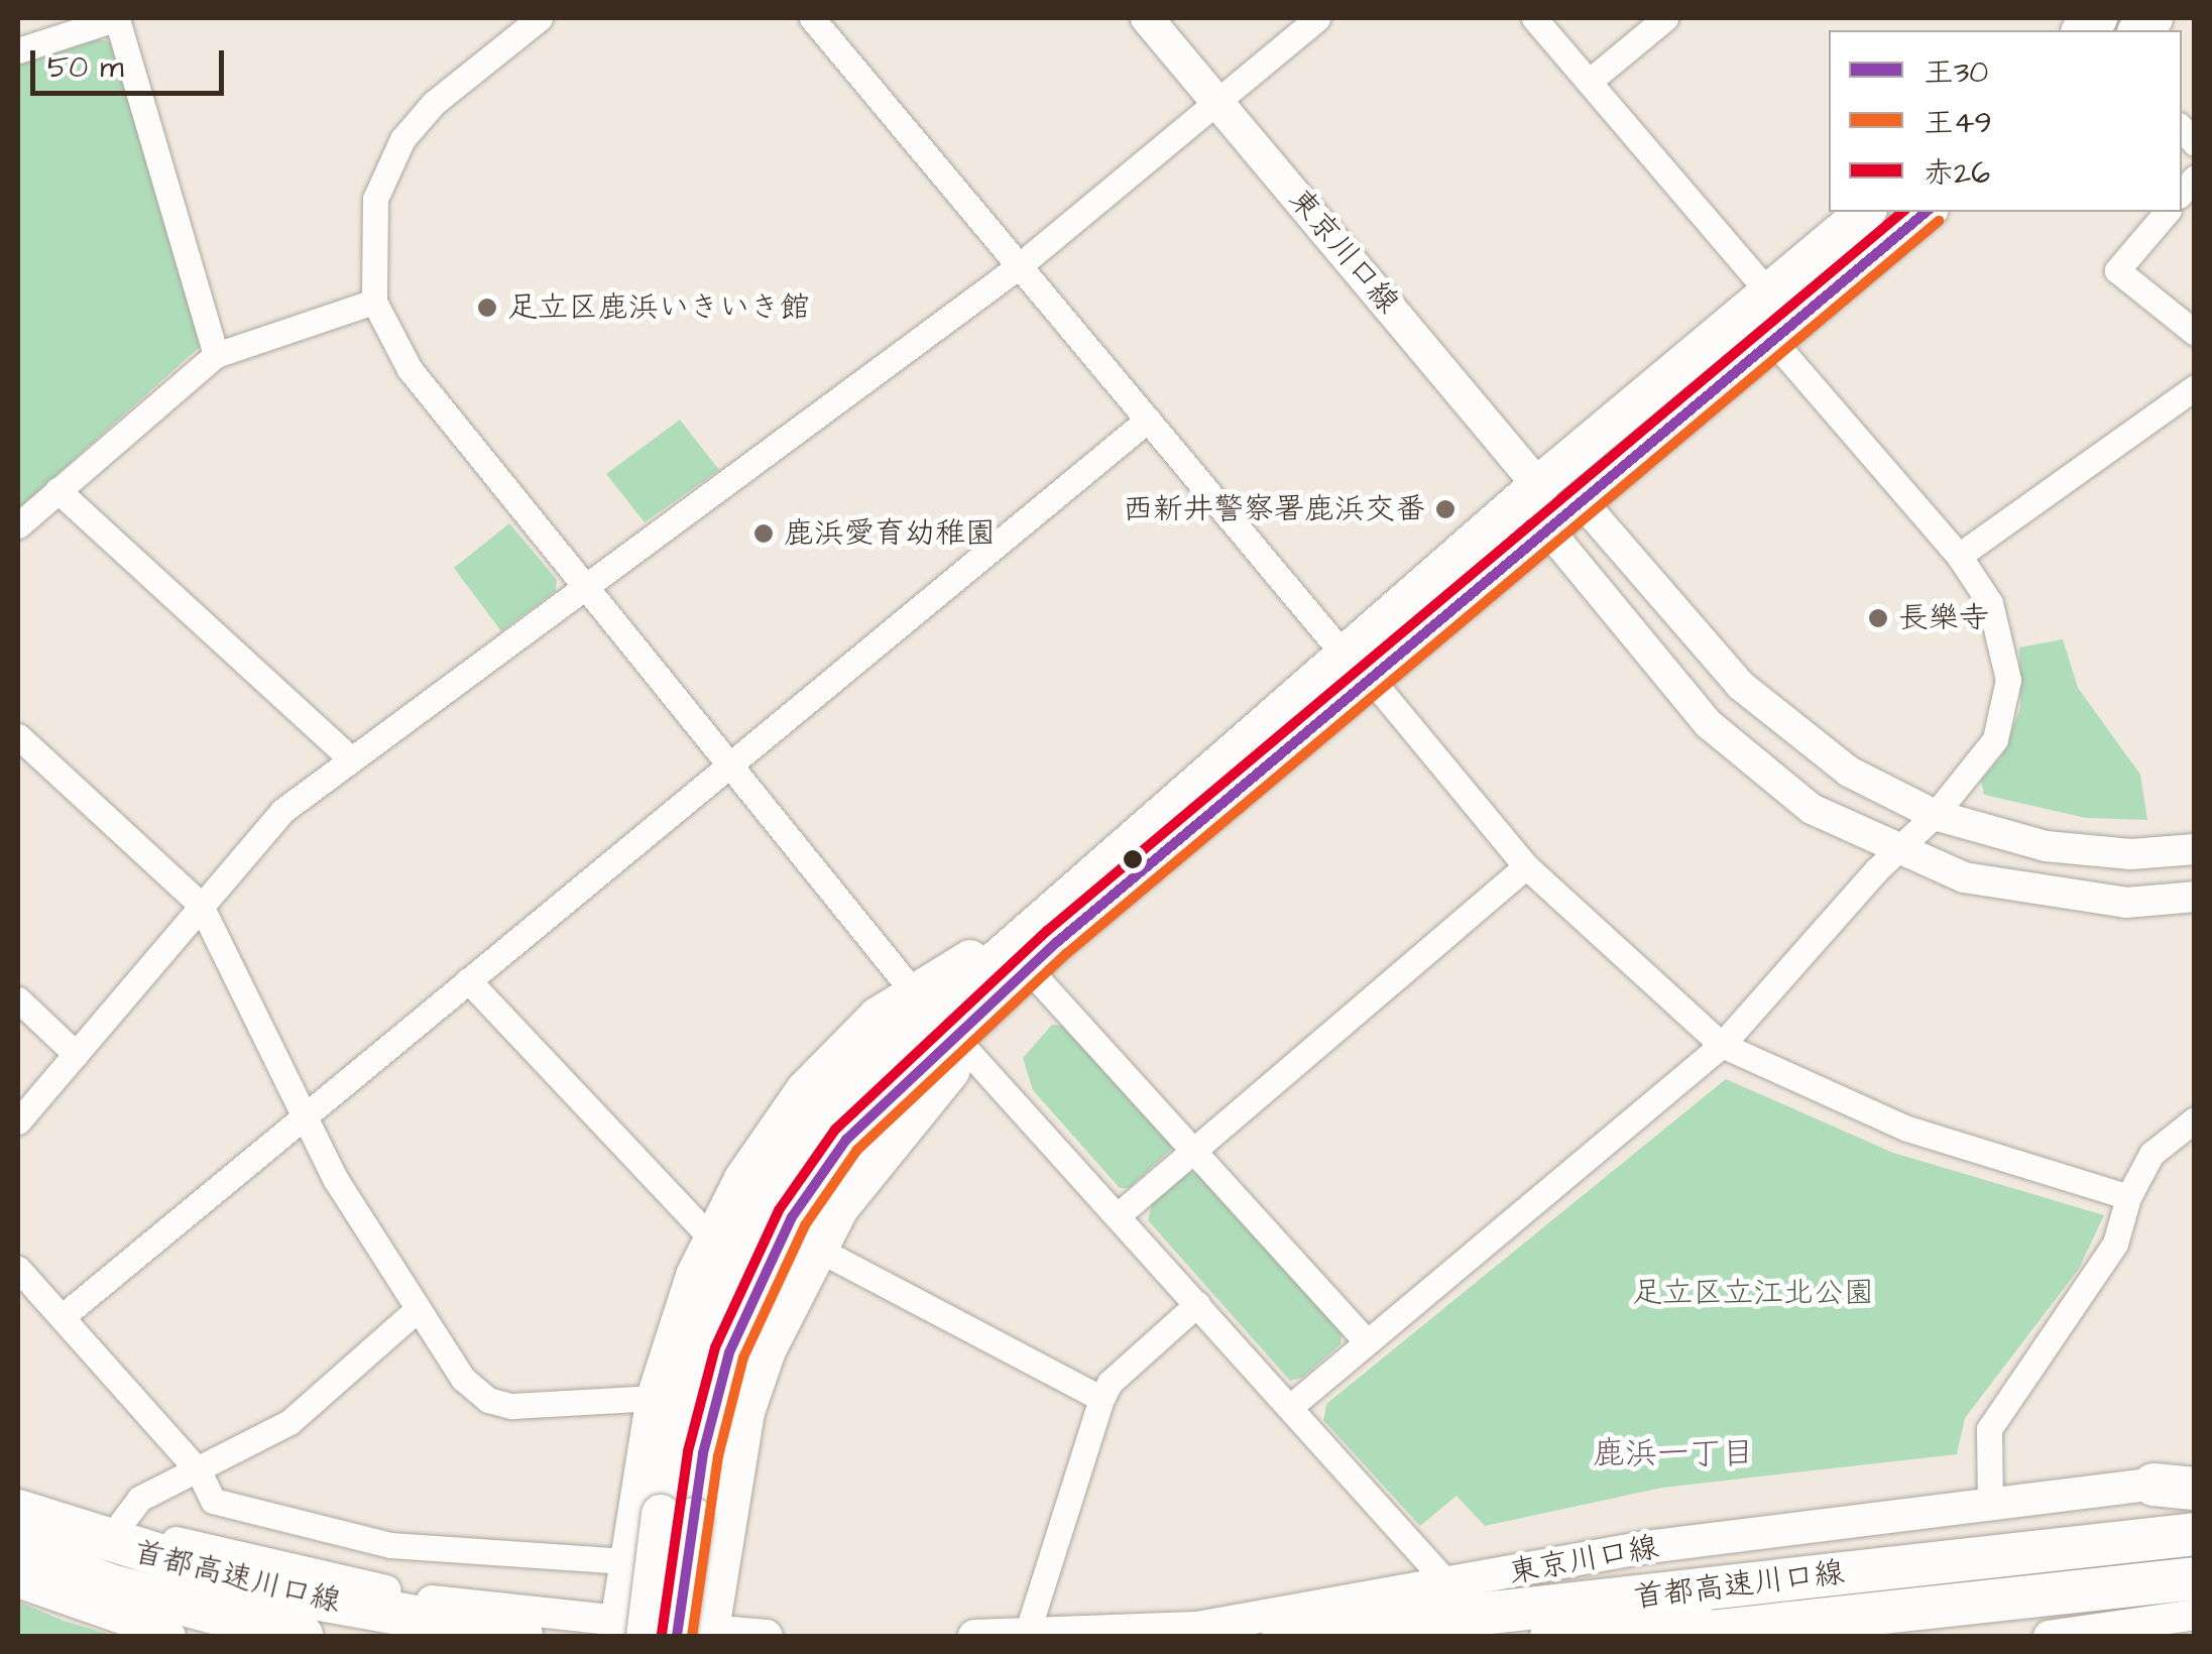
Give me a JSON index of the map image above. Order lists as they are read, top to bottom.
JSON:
{
  "streets": {
    "highway": ["首都高速川口線"],
    "main road": ["東京川口線"]
  },
  "districts": ["鹿浜一丁目"],
  "parks": ["足立区立江北公園"],
  "places": [
    "足立区鹿浜いきいき館",
    "西新井警察署鹿浜交番",
    "鹿浜愛育幼稚園",
    "長樂寺"
  ],
  "lines": ["transit line 王30", "transit line 赤26", "transit line 王49"],
  "legend": ["王30", "王49", "赤26"],
  "scale_bar": "50 m"
}
